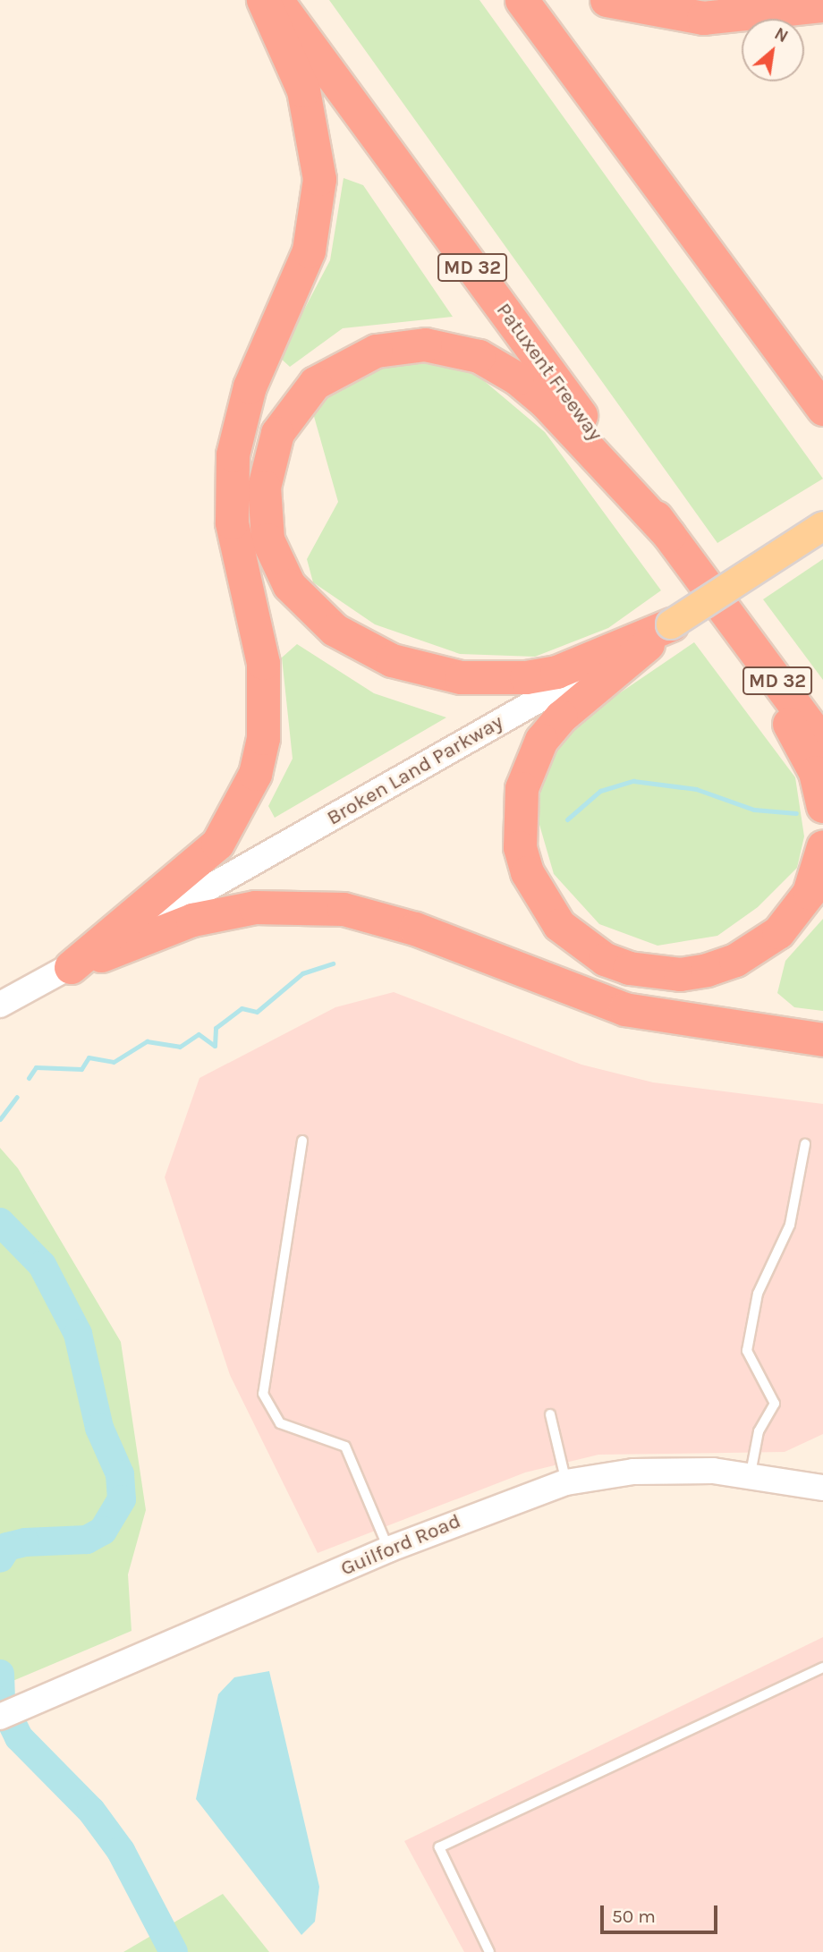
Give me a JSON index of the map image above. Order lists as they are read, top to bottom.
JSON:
{
  "streets": {
    "highway": ["MD 32", "Patuxent Freeway"],
    "main road": ["Broken Land Parkway"],
    "street": ["Guilford Road"]
  },
  "scale_bar": "50 m",
  "north": "top right"
}
